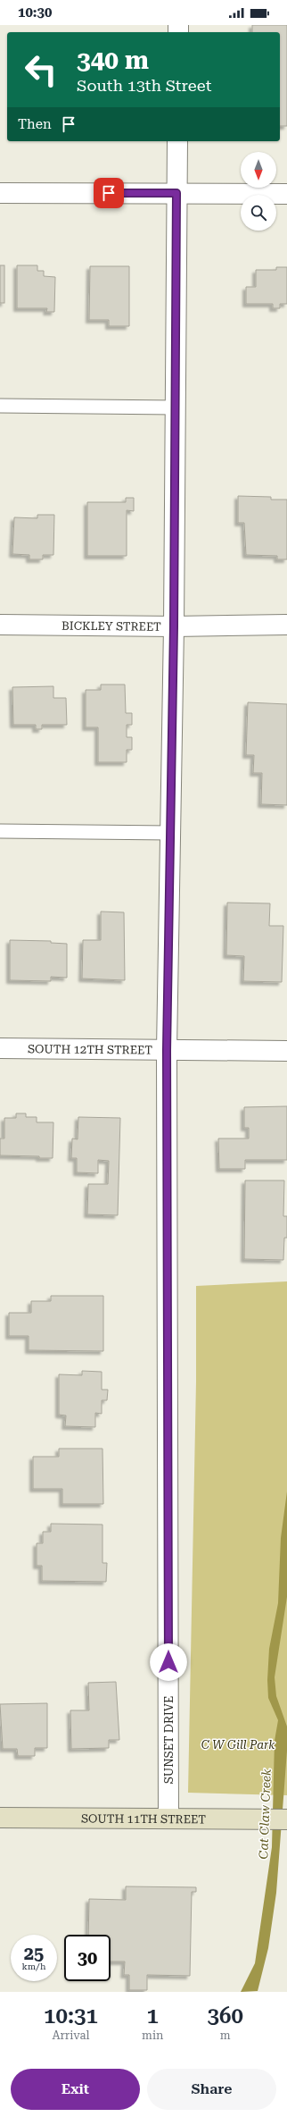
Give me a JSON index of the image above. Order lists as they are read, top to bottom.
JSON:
{
  "streets": {
    "street": [
      "BICKLEY STREET",
      "SOUTH 12TH STREET",
      "SUNSET DRIVE",
      "SOUTH 11TH STREET"
    ]
  },
  "crossings": [
    ["BICKLEY STREET", "SUNSET DRIVE"],
    ["SOUTH 12TH STREET", "SUNSET DRIVE"],
    ["SUNSET DRIVE", "SOUTH 11TH STREET"]
  ],
  "water": ["Cat Claw Creek"],
  "parks": ["C W Gill Park"],
  "north": "bottom",
  "page": {
    "status": "10:30",
    "turn": ["340 m", "South 13th Street"],
    "then": "Then",
    "speed": "25 km/h",
    "limit": "30",
    "eta": [
      "10:31",
      "Arrival",
      "1",
      "min",
      "360",
      "m"
    ],
    "buttons": ["Exit", "Share"]
  }
}
